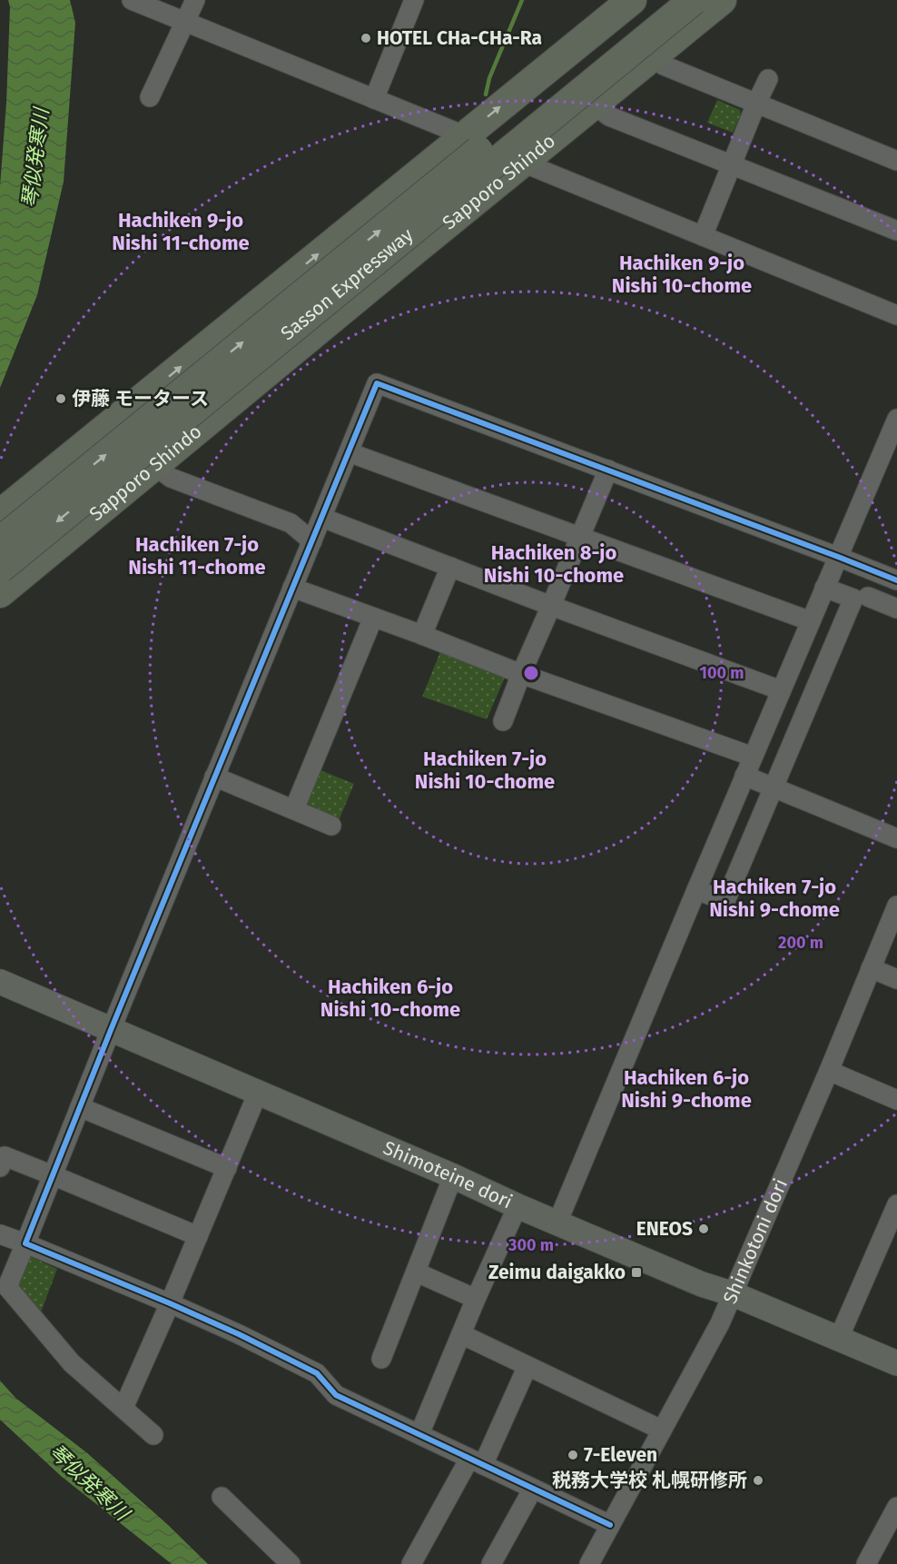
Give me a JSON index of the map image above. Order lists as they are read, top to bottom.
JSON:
{
  "streets": {
    "highway": ["Sapporo Shindo", "Sasson Expressway"],
    "main road": ["Shimoteine dori"],
    "street": ["Shinkotoni dori"]
  },
  "crossings": [
    ["Shimoteine dori", "Shinkotoni dori"]
  ],
  "districts": [
    "Hachiken 9-jo Nishi 11-chome",
    "Hachiken 9-jo Nishi 10-chome",
    "Hachiken 7-jo Nishi 11-chome",
    "Hachiken 8-jo Nishi 10-chome",
    "Hachiken 7-jo Nishi 10-chome",
    "Hachiken 7-jo Nishi 9-chome",
    "Hachiken 6-jo Nishi 10-chome",
    "Hachiken 6-jo Nishi 9-chome"
  ],
  "water": ["琴似発寒川"],
  "places": {
    "other": [
      "HOTEL CHa-CHa-Ra",
      "伊藤 モータース",
      "ENEOS",
      "7-Eleven",
      "税務大学校 札幌研修所"
    ],
    "transit": ["Zeimu daigakko"]
  },
  "rings": ["100 m", "200 m", "300 m"]
}
